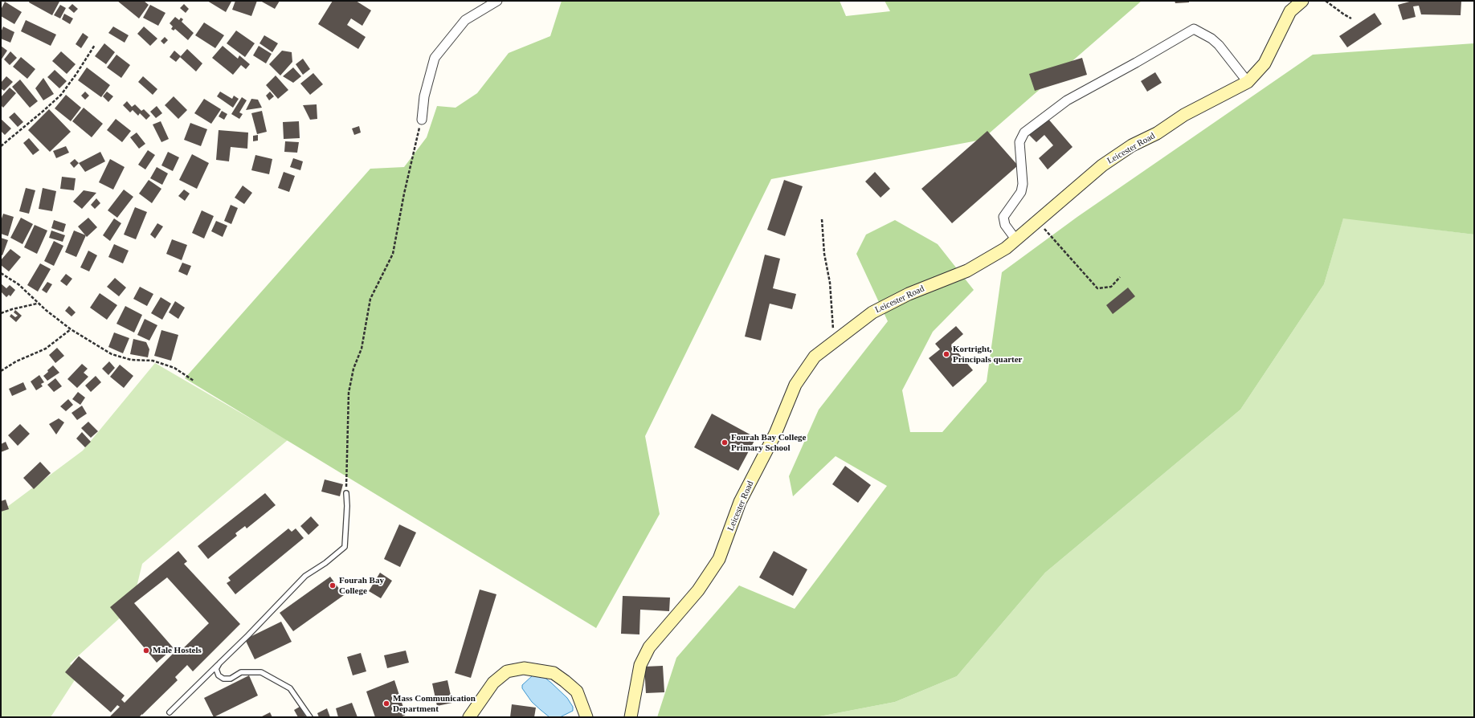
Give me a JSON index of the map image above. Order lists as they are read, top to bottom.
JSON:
{
  "streets": {
    "street": ["Leicester Road"]
  },
  "places": [
    "Kortright, Principals quarter",
    "Fourah Bay College Primary School",
    "Fourah Bay College",
    "Male Hostels",
    "Mass Communication Department"
  ]
}
